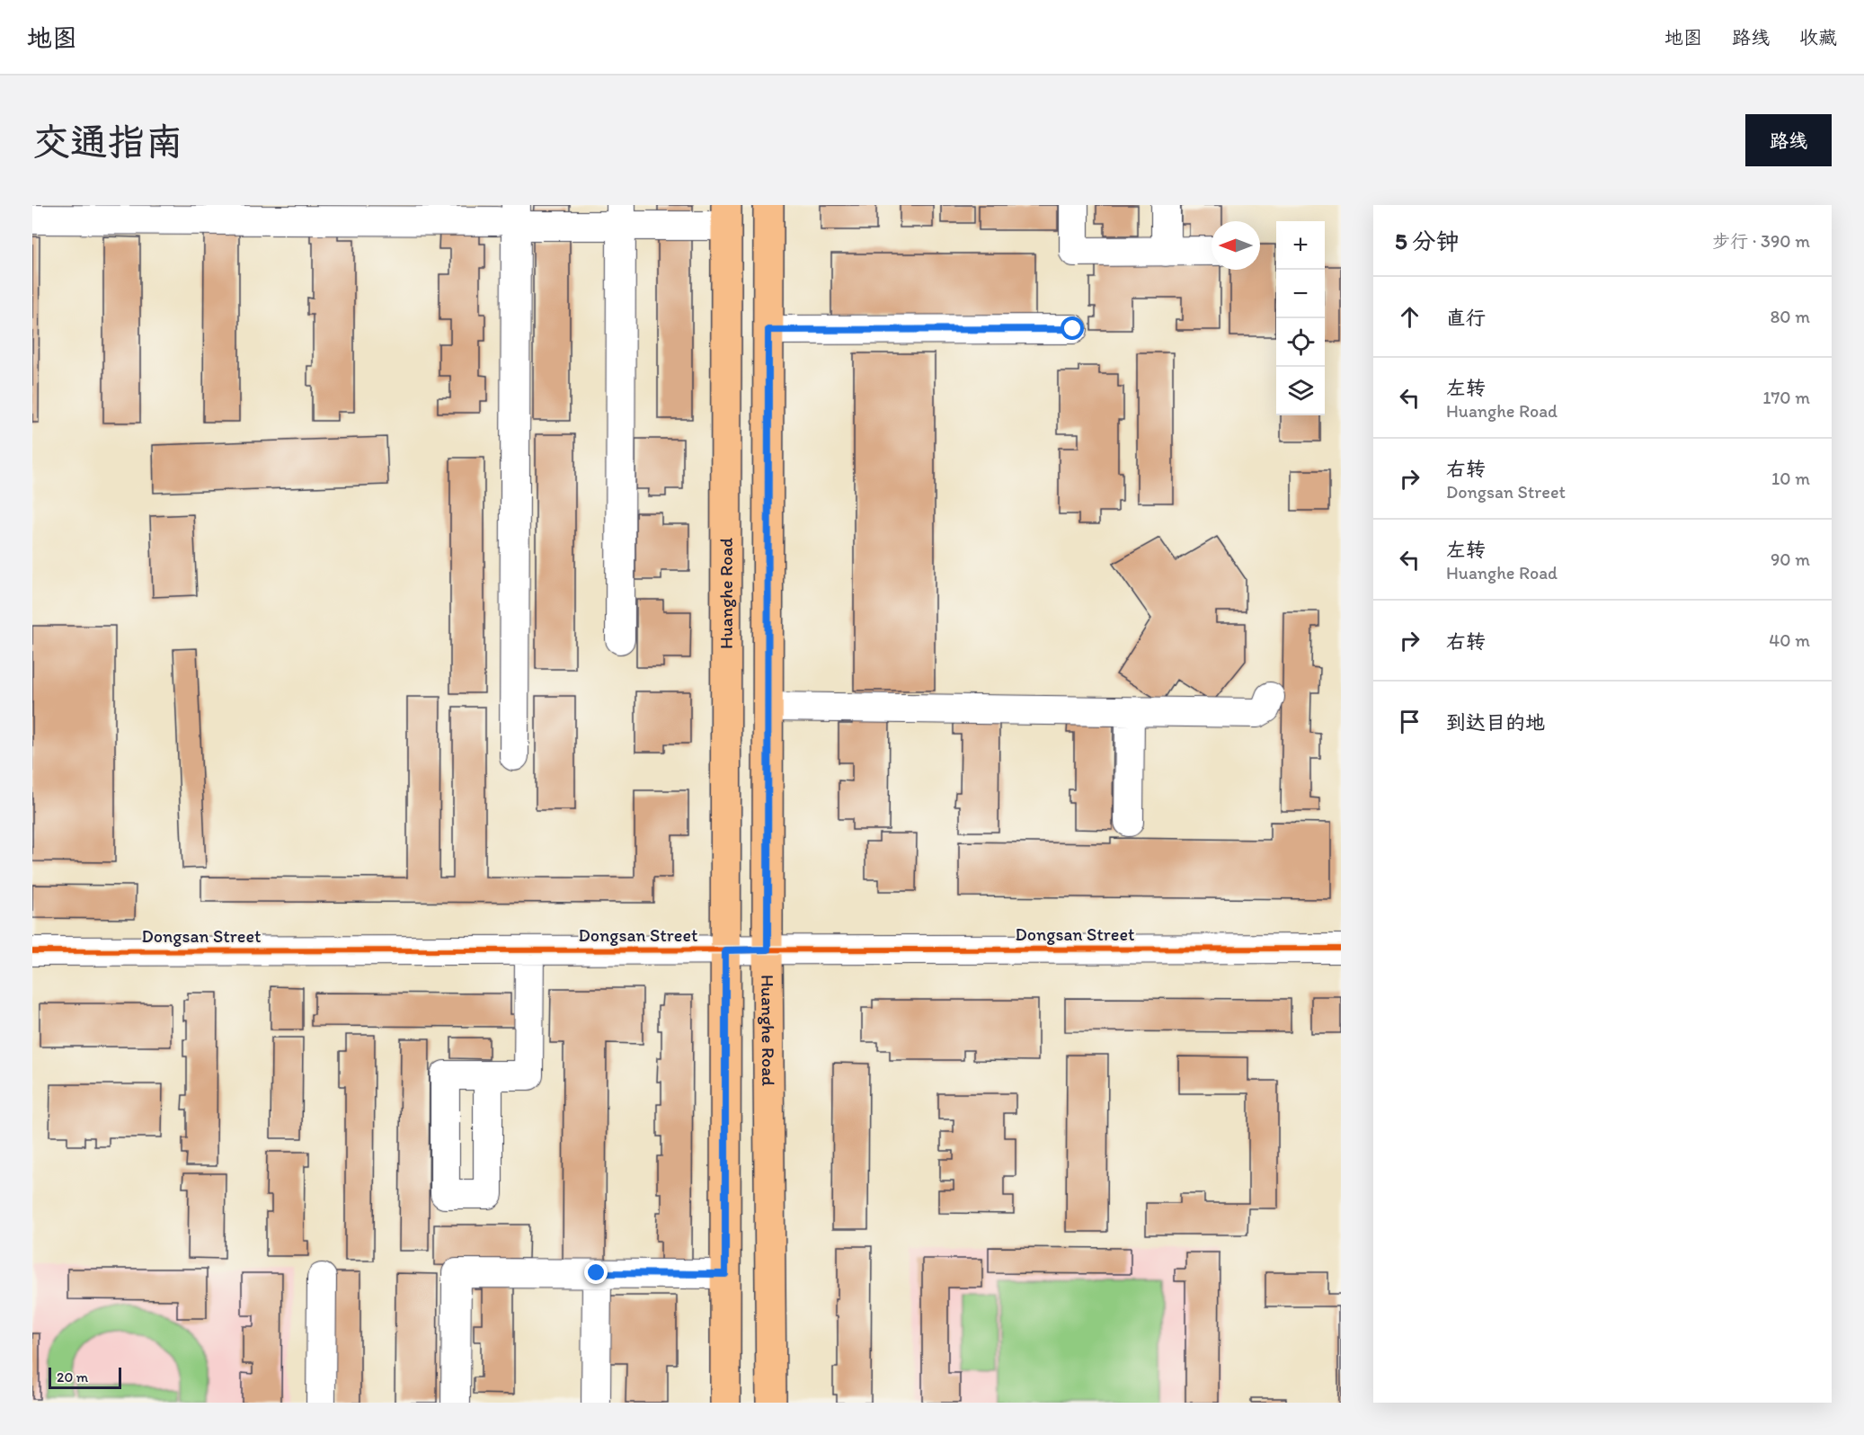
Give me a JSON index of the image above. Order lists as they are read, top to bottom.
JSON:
{
  "streets": {
    "main road": ["Huanghe Road"],
    "street": ["Dongsan Street"]
  },
  "crossings": [
    ["Huanghe Road", "Dongsan Street"]
  ],
  "scale_bar": "20 m",
  "north": "left",
  "page": {
    "header": "地图",
    "nav": ["地图", "路线", "收藏"],
    "buttons": "路线",
    "title": "交通指南",
    "heading": ["5 分钟", "步行 · 390 m"],
    "map_buttons": ["+", "−"],
    "list": [
      ["直行", "80 m"],
      ["左转", "Huanghe Road", "170 m"],
      ["右转", "Dongsan Street", "10 m"],
      ["左转", "Huanghe Road", "90 m"],
      ["右转", "40 m"],
      "到达目的地"
    ],
    "scale": "20 m"
  }
}
